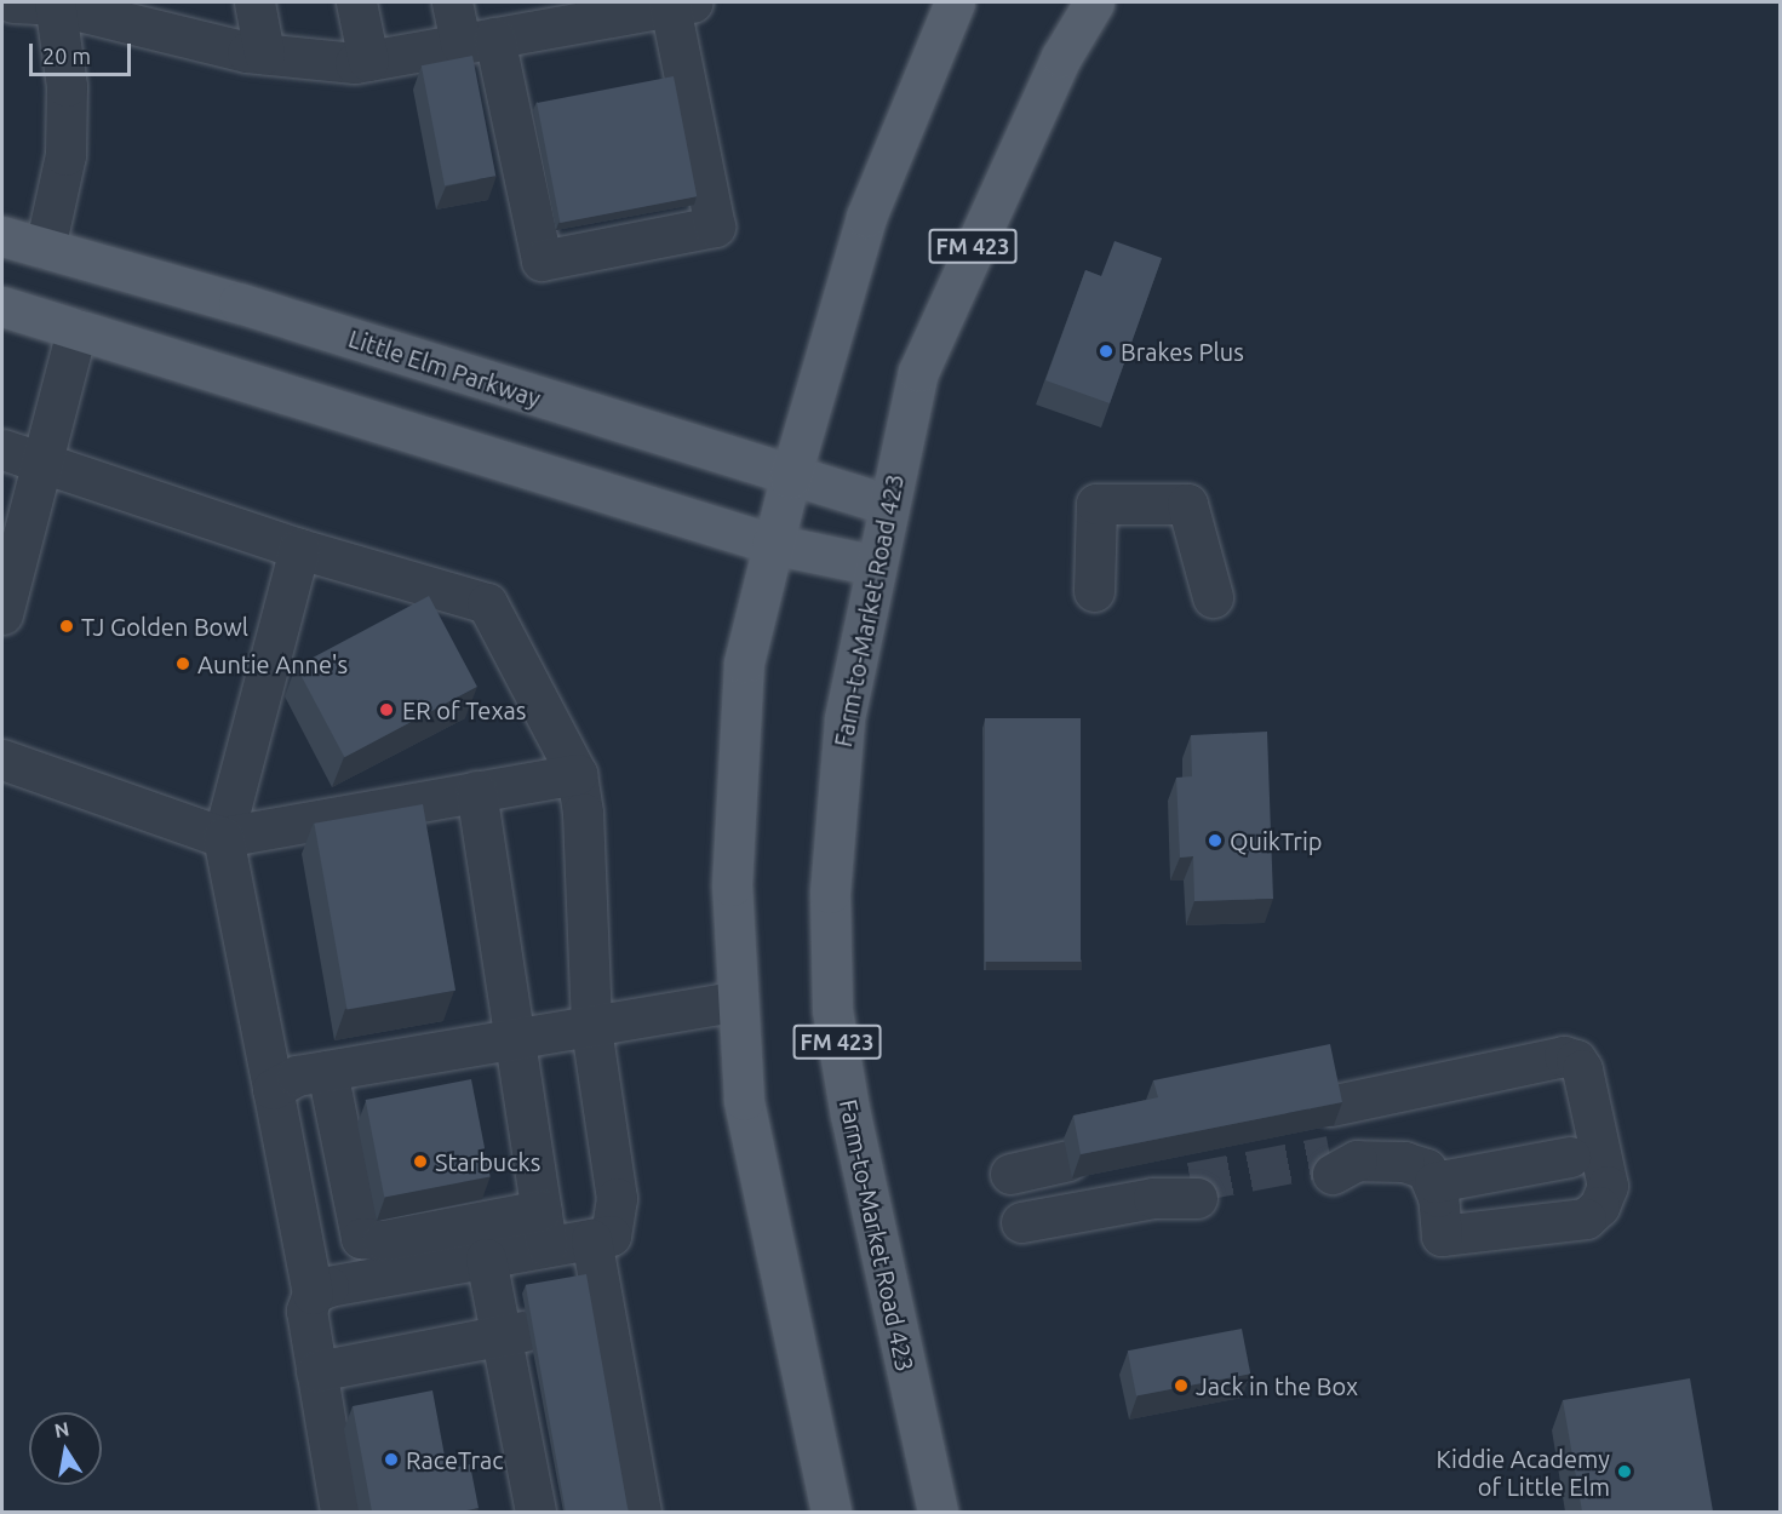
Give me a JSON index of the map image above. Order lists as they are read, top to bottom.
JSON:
{
  "streets": {
    "main road": ["FM 423", "Little Elm Parkway", "Farm-to-Market Road 423"]
  },
  "crossings": [
    ["Little Elm Parkway", "Farm-to-Market Road 423"]
  ],
  "places": [
    "Brakes Plus",
    "TJ Golden Bowl",
    "Auntie Anne's",
    "ER of Texas",
    "QuikTrip",
    "Starbucks",
    "Jack in the Box",
    "RaceTrac",
    "Kiddie Academy of Little Elm"
  ],
  "scale_bar": "20 m",
  "north": "top"
}
